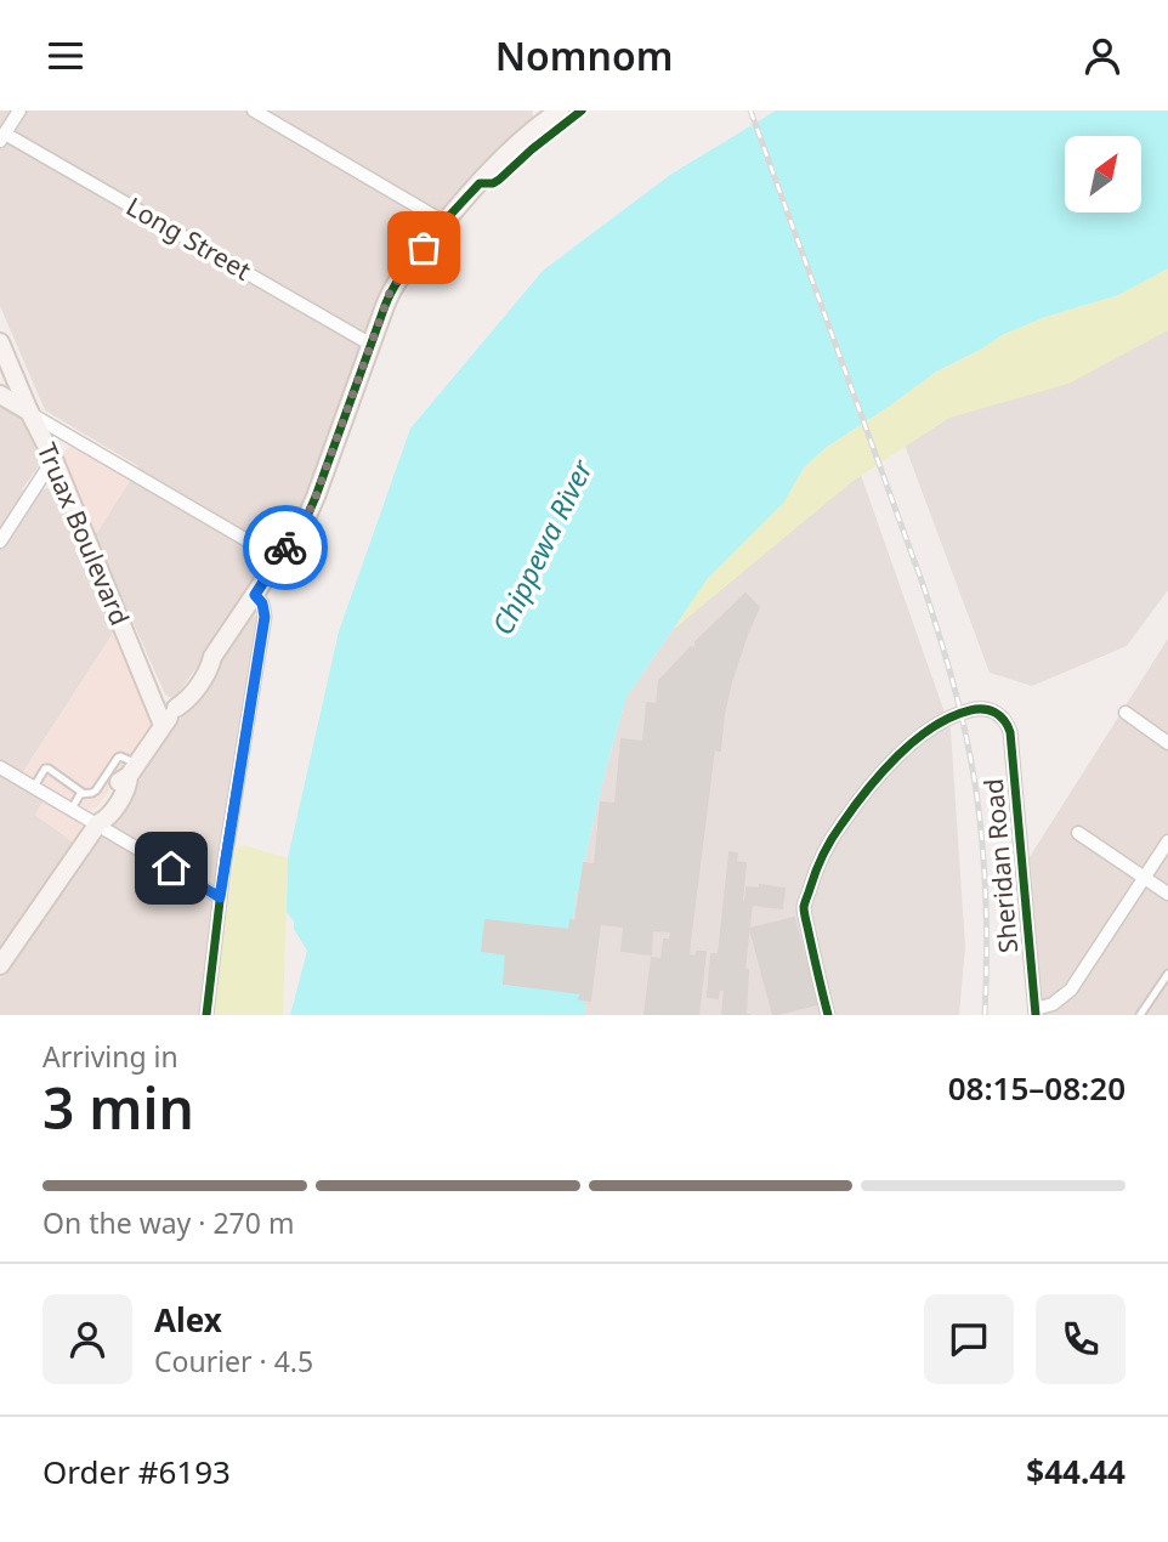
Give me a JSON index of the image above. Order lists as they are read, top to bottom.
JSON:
{
  "streets": {
    "street": ["Long Street", "Truax Boulevard", "Sheridan Road"]
  },
  "water": ["Chippewa River"],
  "north": "top right",
  "page": {
    "header": "Nomnom",
    "heading": ["3 min", "Arriving in", "08:15–08:20"],
    "panel": [
      "Alex",
      "Courier · 4.5",
      "Order #6193",
      "$44.44"
    ],
    "bar": "On the way · 270 m"
  }
}
